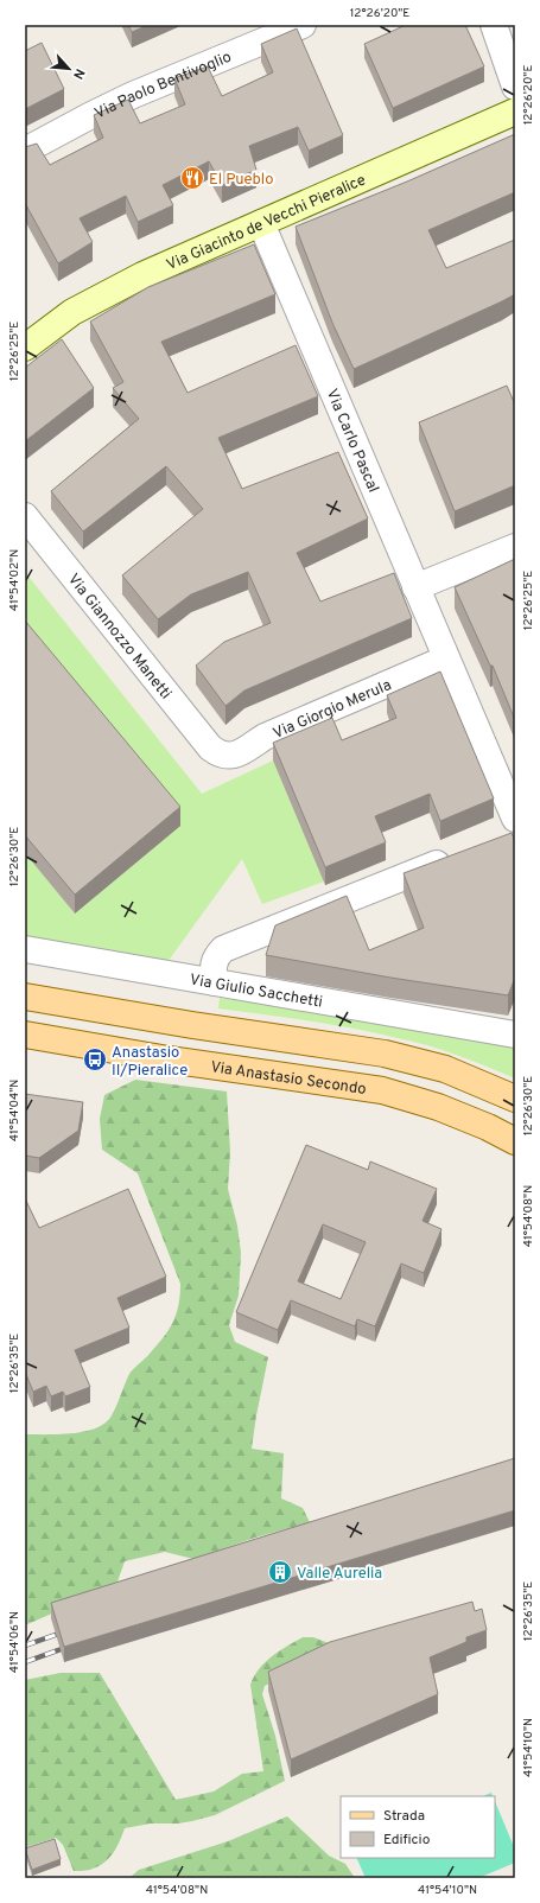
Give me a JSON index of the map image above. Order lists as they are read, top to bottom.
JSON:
{
  "streets": {
    "main road": ["Via Anastasio Secondo"],
    "street": [
      "Via Paolo Bentivoglio",
      "Via Giacinto de Vecchi Pieralice",
      "Via Carlo Pascal",
      "Via Giannozzo Manetti",
      "Via Giorgio Merula",
      "Via Giulio Sacchetti"
    ]
  },
  "crossings": [
    ["Via Giacinto de Vecchi Pieralice", "Via Carlo Pascal"],
    ["Via Carlo Pascal", "Via Giorgio Merula"],
    ["Via Giannozzo Manetti", "Via Giorgio Merula"]
  ],
  "places": {
    "restaurant": ["El Pueblo"],
    "bus stop": ["Anastasio II/Pieralice"],
    "building": ["Valle Aurelia"]
  },
  "legend": ["Strada", "Edificio"],
  "north": "bottom right",
  "coordinates": [
    "12°26'20\"E",
    "12°26'25\"E",
    "41°54'02\"N",
    "12°26'30\"E",
    "41°54'04\"N",
    "41°54'08\"N",
    "12°26'35\"E",
    "41°54'06\"N",
    "41°54'10\"N"
  ]
}
